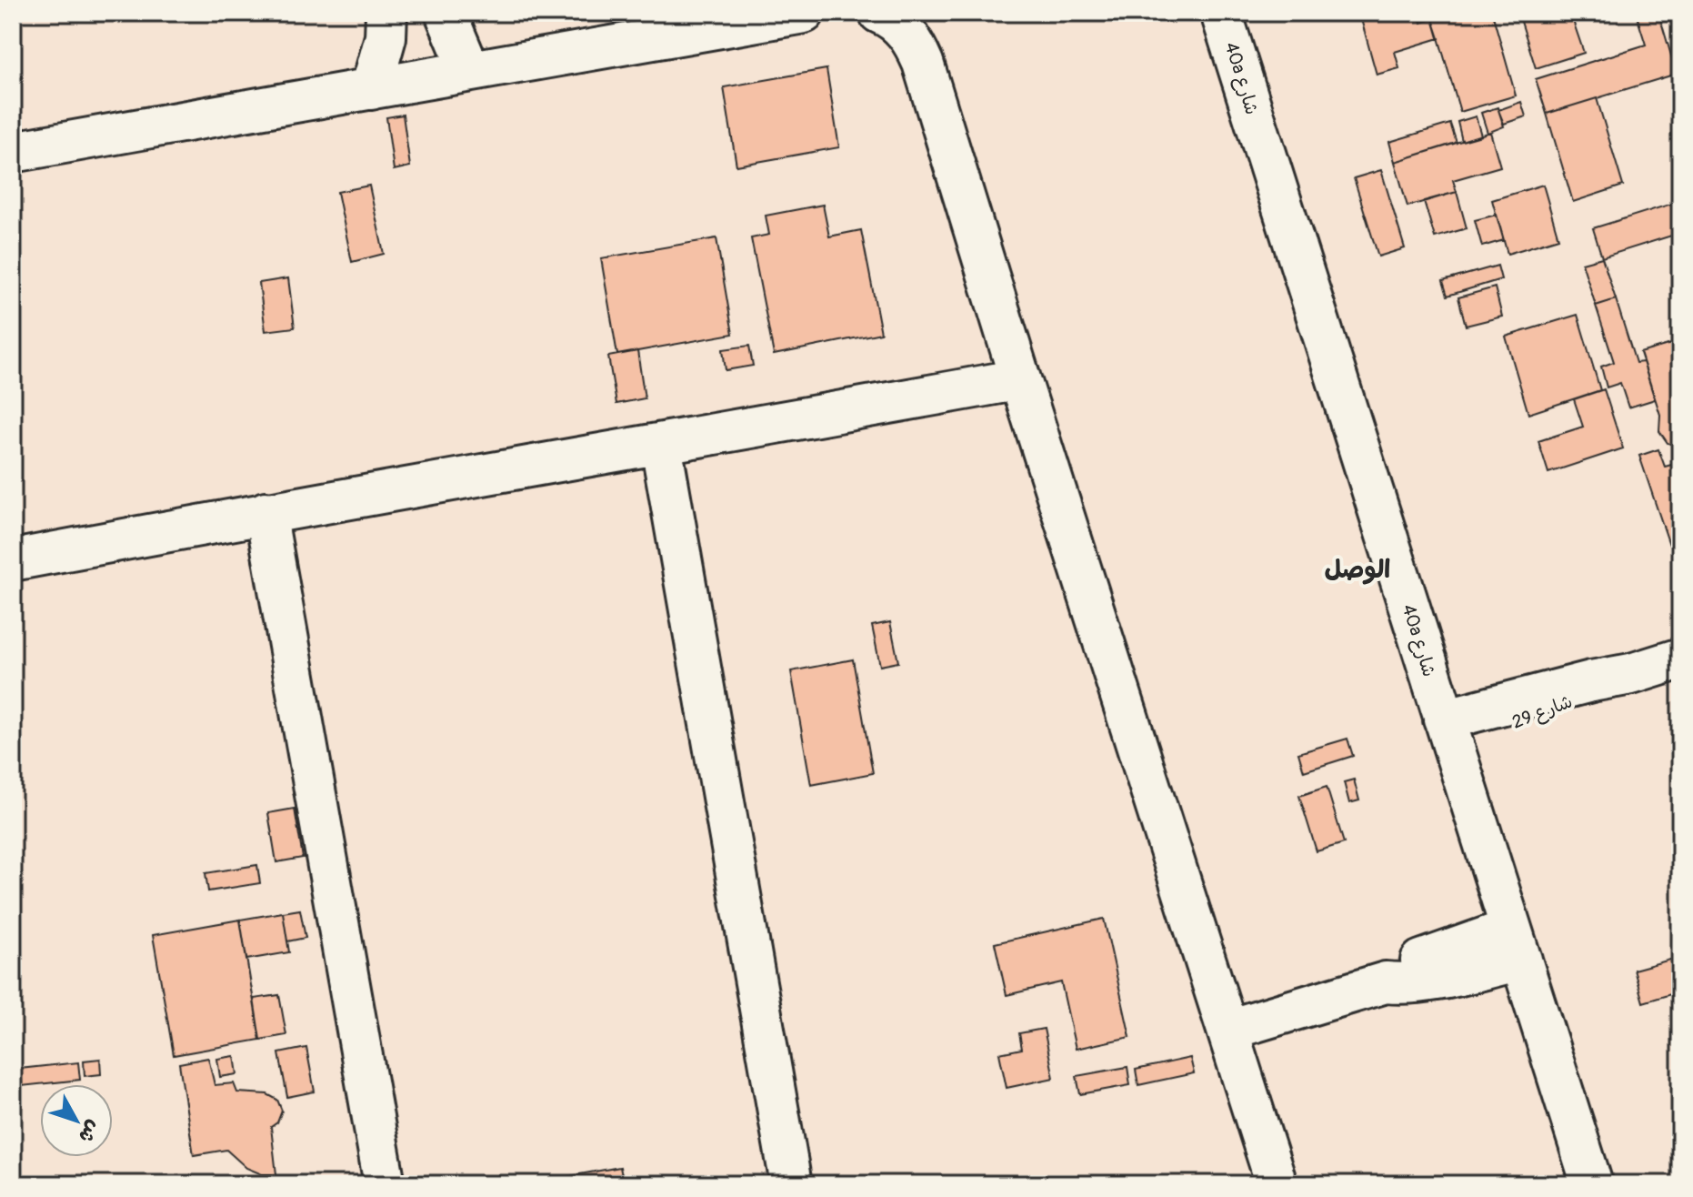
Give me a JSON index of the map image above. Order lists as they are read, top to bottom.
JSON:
{
  "streets": {
    "street": ["40a شارع", "شارع 29"]
  },
  "crossings": [
    ["40a شارع", "شارع 29"]
  ],
  "districts": ["الوصل"],
  "north": "bottom right"
}
